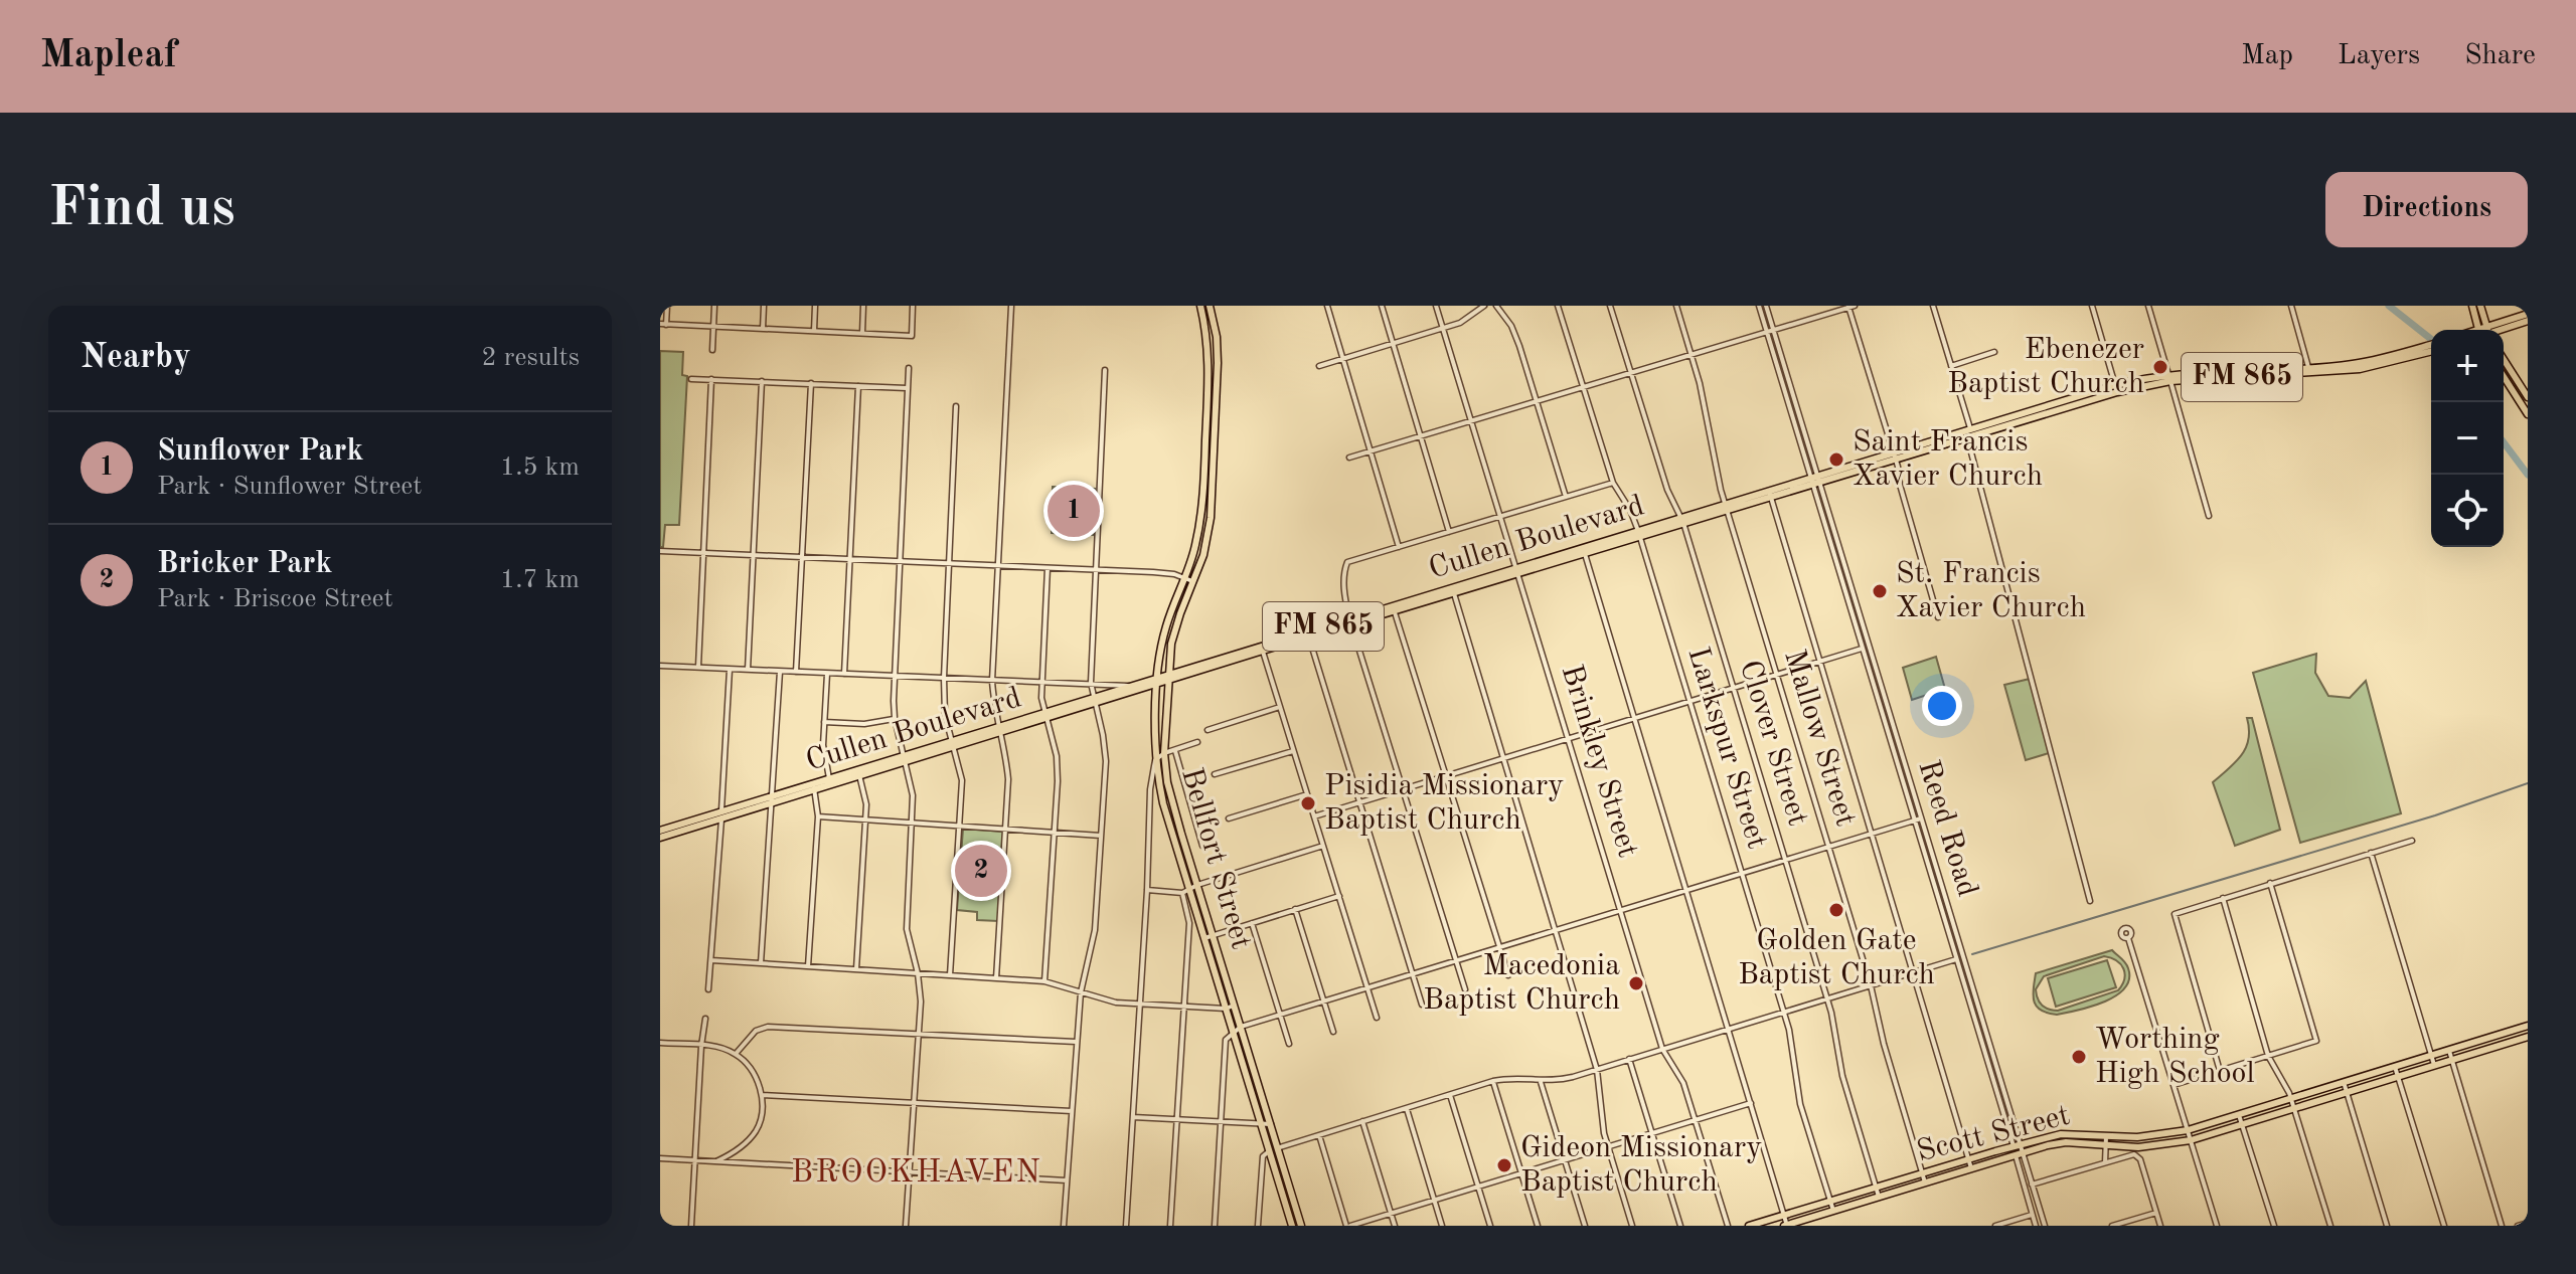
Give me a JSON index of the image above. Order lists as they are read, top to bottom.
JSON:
{
  "streets": {
    "main road": [
      "FM 865",
      "Cullen Boulevard",
      "Bellfort Street",
      "Scott Street"
    ],
    "street": [
      "Mallow Street",
      "Clover Street",
      "Larkspur Street",
      "Brinkley Street",
      "Reed Road"
    ]
  },
  "crossings": [
    ["Cullen Boulevard", "Mallow Street"],
    ["Cullen Boulevard", "Clover Street"],
    ["Cullen Boulevard", "Larkspur Street"],
    ["Cullen Boulevard", "Brinkley Street"],
    ["Cullen Boulevard", "Reed Road"],
    ["Cullen Boulevard", "Bellfort Street"],
    ["Mallow Street", "Scott Street"],
    ["Clover Street", "Scott Street"],
    ["Larkspur Street", "Scott Street"],
    ["Reed Road", "Scott Street"]
  ],
  "districts": ["BROOKHAVEN"],
  "places": [
    "Ebenezer Baptist Church",
    "Saint Francis Xavier Church",
    "St. Francis Xavier Church",
    "Pisidia Missionary Baptist Church",
    "Golden Gate Baptist Church",
    "Macedonia Baptist Church",
    "Worthing High School",
    "Gideon Missionary Baptist Church"
  ],
  "page": {
    "header": "Mapleaf",
    "nav": ["Map", "Layers", "Share"],
    "buttons": "Directions",
    "title": "Find us",
    "heading": ["Nearby", "2 results"],
    "map_buttons": ["+", "−"],
    "list": [
      {
        "mark": "1",
        "name": "Sunflower Park",
        "note": "Park · Sunflower Street",
        "value": "1.5 km"
      },
      {
        "mark": "2",
        "name": "Bricker Park",
        "note": "Park · Briscoe Street",
        "value": "1.7 km"
      }
    ],
    "pins": ["1", "2"]
  }
}
